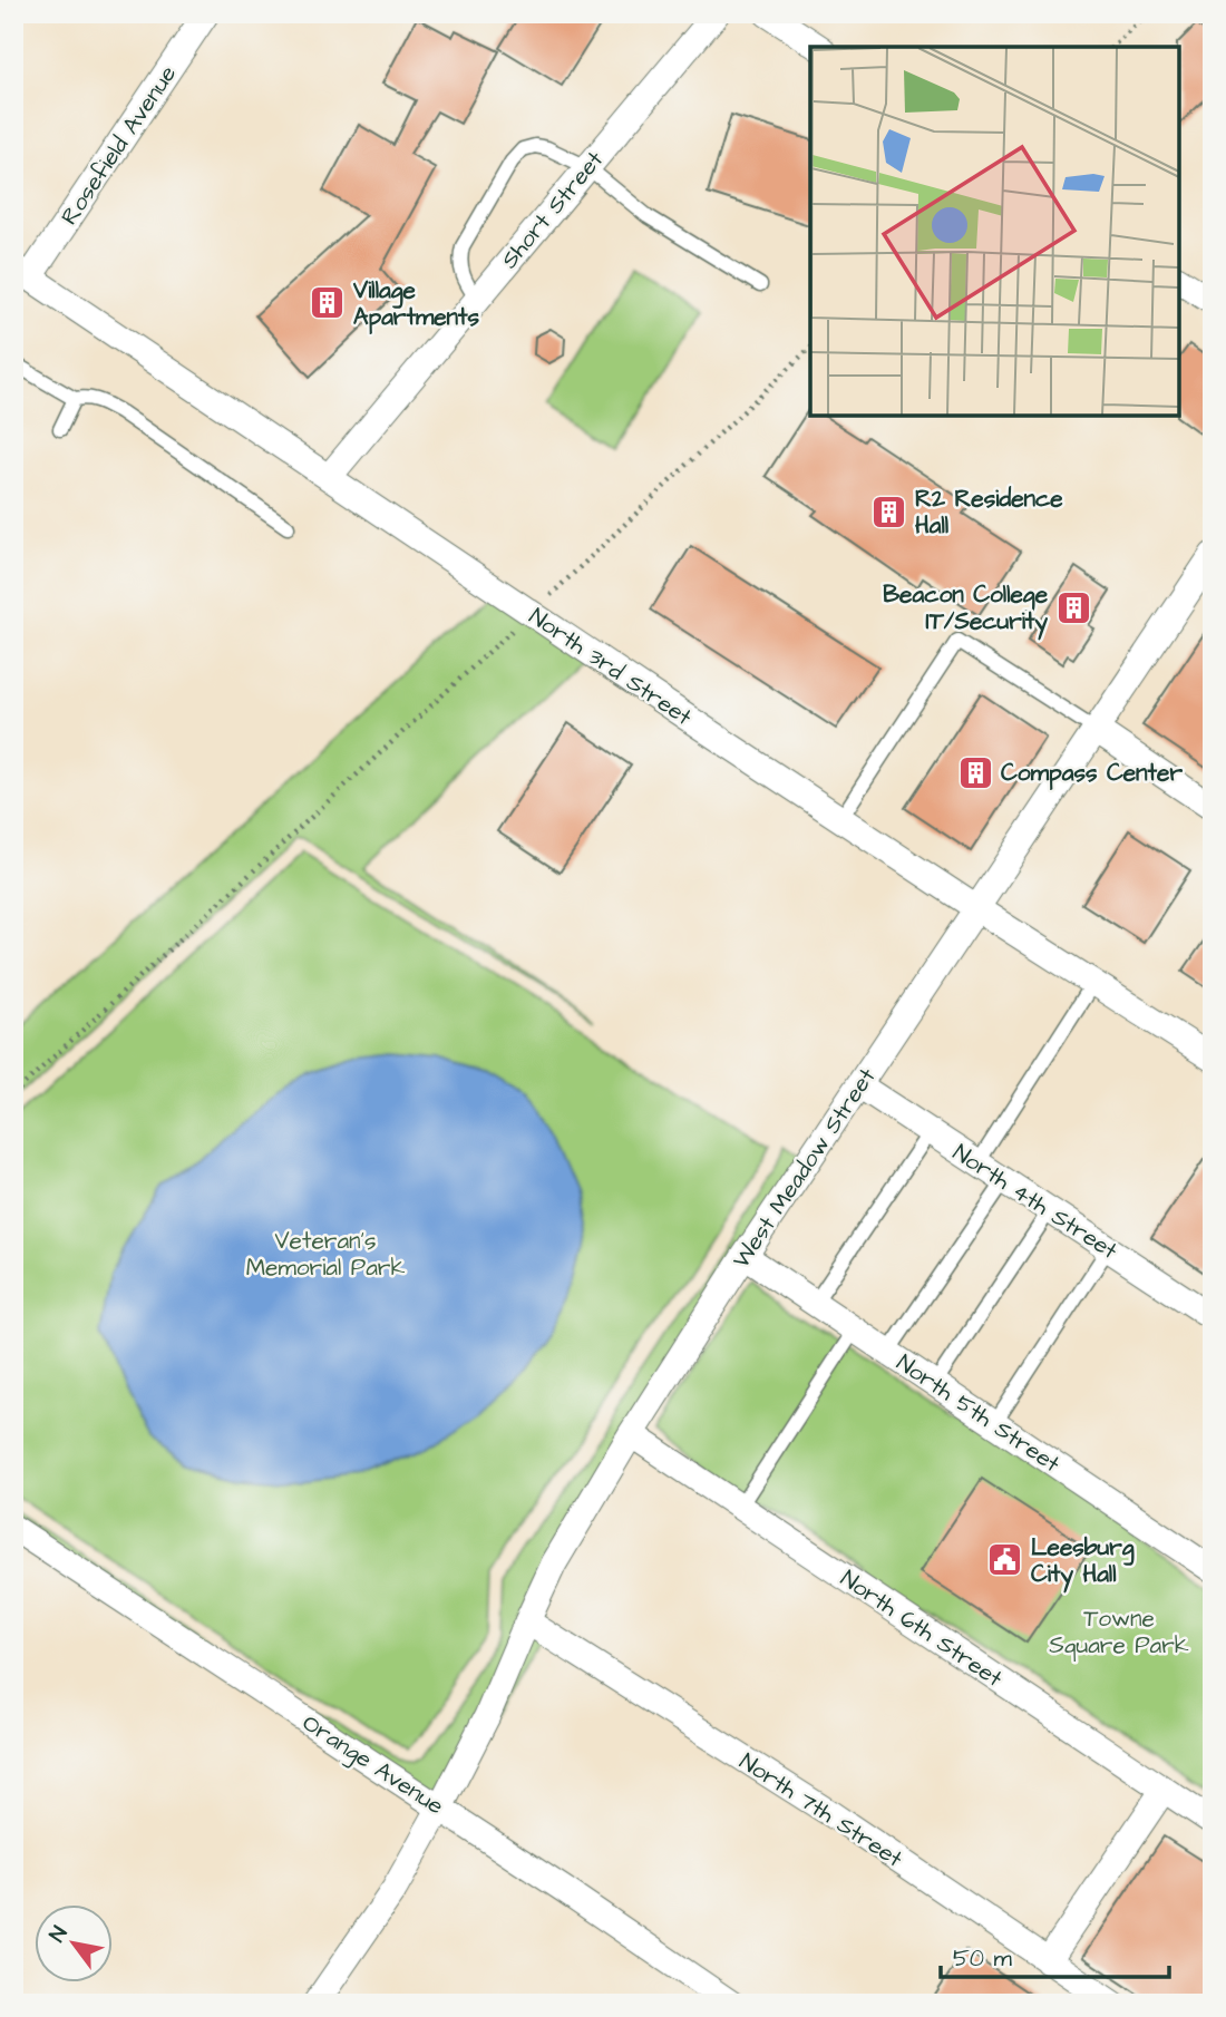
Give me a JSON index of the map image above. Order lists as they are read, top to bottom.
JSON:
{
  "streets": {
    "street": [
      "Rosefield Avenue",
      "Short Street",
      "North 3rd Street",
      "West Meadow Street",
      "North 4th Street",
      "North 5th Street",
      "North 6th Street",
      "Orange Avenue",
      "North 7th Street"
    ]
  },
  "crossings": [
    ["Rosefield Avenue", "North 3rd Street"],
    ["Short Street", "North 3rd Street"],
    ["North 3rd Street", "West Meadow Street"],
    ["West Meadow Street", "North 4th Street"],
    ["West Meadow Street", "North 5th Street"],
    ["West Meadow Street", "North 6th Street"],
    ["West Meadow Street", "Orange Avenue"],
    ["West Meadow Street", "North 7th Street"]
  ],
  "parks": ["Veteran's Memorial Park", "Towne Square Park"],
  "places": {
    "building": [
      "Village Apartments",
      "R2 Residence Hall",
      "Beacon College IT/Security",
      "Compass Center"
    ],
    "public building": ["Leesburg City Hall"]
  },
  "scale_bar": "50 m",
  "north": "top left"
}
